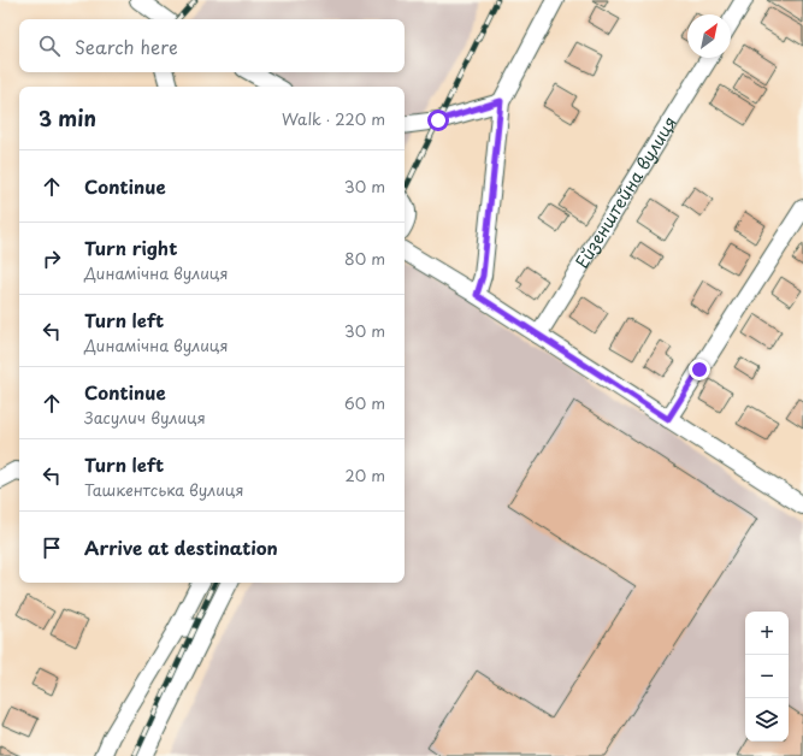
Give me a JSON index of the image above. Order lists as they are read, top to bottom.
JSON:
{
  "streets": {
    "street": ["Ейзенштейна вулиця"]
  },
  "north": "top right",
  "page": {
    "search": "Search here",
    "heading": ["3 min", "Walk · 220 m"],
    "list": [
      ["Continue", "30 m"],
      ["Turn right", "Динамічна вулиця", "80 m"],
      ["Turn left", "Динамічна вулиця", "30 m"],
      ["Continue", "Засулич вулиця", "60 m"],
      ["Turn left", "Ташкентська вулиця", "20 m"],
      "Arrive at destination"
    ],
    "map_buttons": ["+", "−"]
  }
}
